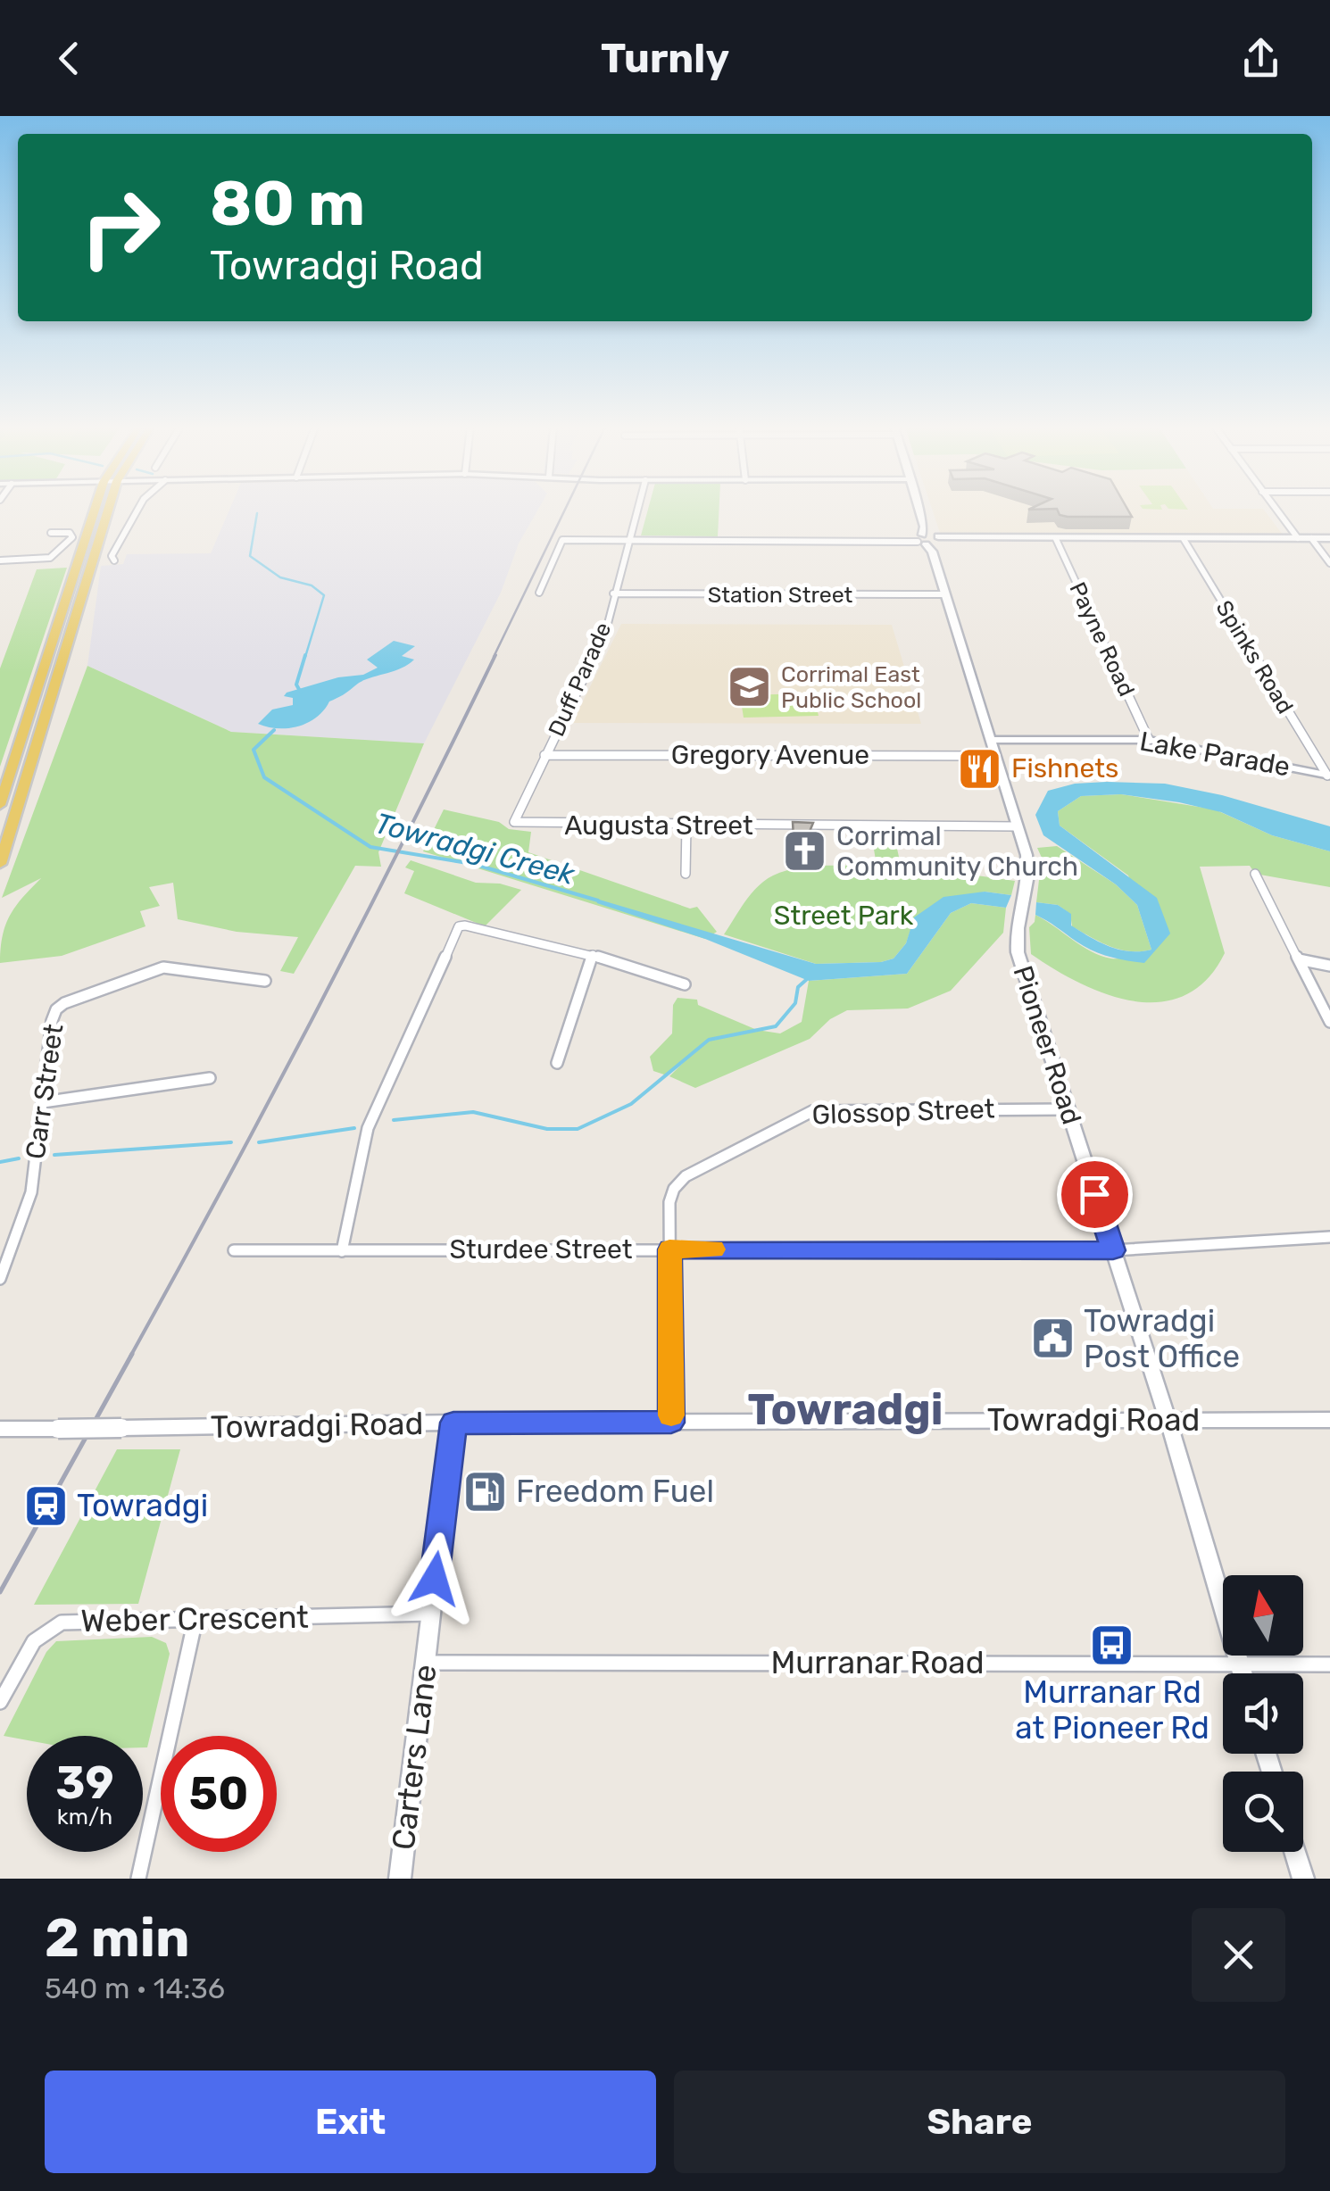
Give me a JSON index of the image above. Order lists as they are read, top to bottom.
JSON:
{
  "streets": {
    "main road": [
      "Lake Parade",
      "Pioneer Road",
      "Towradgi Road",
      "Carters Lane"
    ],
    "street": [
      "Station Street",
      "Payne Road",
      "Spinks Road",
      "Duff Parade",
      "Gregory Avenue",
      "Augusta Street",
      "Carr Street",
      "Glossop Street",
      "Sturdee Street",
      "Weber Crescent",
      "Murranar Road"
    ]
  },
  "crossings": [
    ["Station Street", "Duff Parade"],
    ["Station Street", "Pioneer Road"],
    ["Payne Road", "Lake Parade"],
    ["Spinks Road", "Lake Parade"],
    ["Duff Parade", "Gregory Avenue"],
    ["Duff Parade", "Augusta Street"],
    ["Lake Parade", "Pioneer Road"],
    ["Gregory Avenue", "Pioneer Road"],
    ["Augusta Street", "Pioneer Road"],
    ["Pioneer Road", "Glossop Street"],
    ["Pioneer Road", "Sturdee Street"],
    ["Pioneer Road", "Towradgi Road"],
    ["Pioneer Road", "Murranar Road"],
    ["Glossop Street", "Sturdee Street"],
    ["Glossop Street", "Towradgi Road"],
    ["Towradgi Road", "Carters Lane"],
    ["Weber Crescent", "Carters Lane"],
    ["Murranar Road", "Carters Lane"]
  ],
  "districts": ["Towradgi"],
  "water": ["Towradgi Creek"],
  "parks": ["Street Park"],
  "places": {
    "school or university": ["Corrimal East Public School"],
    "restaurant": ["Fishnets"],
    "church": ["Corrimal Community Church"],
    "public building": ["Towradgi Post Office"],
    "fuel station": ["Freedom Fuel"],
    "station": ["Towradgi"],
    "bus stop": ["Murranar Rd at Pioneer Rd"]
  },
  "north": "top",
  "page": {
    "header": "Turnly",
    "turn": ["80 m", "Towradgi Road"],
    "speed": "39 km/h",
    "limit": "50",
    "heading": ["2 min", "540 m · 14:36"],
    "buttons": ["Exit", "Share"]
  }
}
